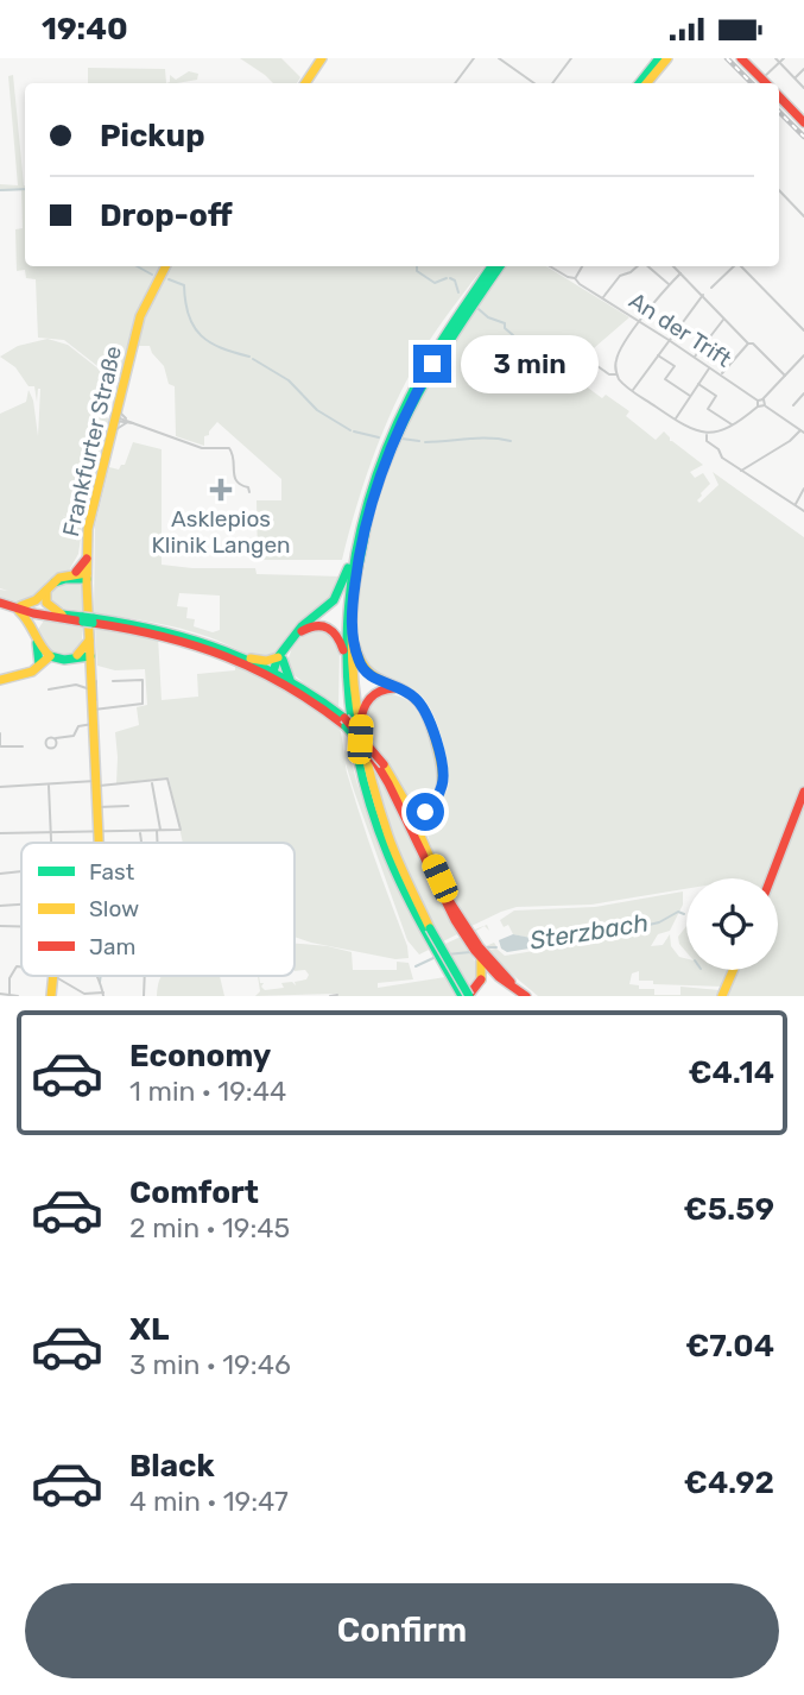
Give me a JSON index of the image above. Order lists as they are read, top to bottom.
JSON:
{
  "streets": {
    "main road": ["Frankfurter Straße"],
    "street": ["An der Trift"]
  },
  "water": ["Sterzbach"],
  "places": {
    "health": ["Asklepios Klinik Langen"]
  },
  "legend": ["Fast", "Slow", "Jam"],
  "page": {
    "status": "19:40",
    "banner": ["Pickup", "Drop-off"],
    "bubble": "3 min",
    "list": [
      {
        "name": "Economy",
        "note": "1 min · 19:44",
        "value": "€4.14"
      },
      {
        "name": "Comfort",
        "note": "2 min · 19:45",
        "value": "€5.59"
      },
      {
        "name": "XL",
        "note": "3 min · 19:46",
        "value": "€7.04"
      },
      {
        "name": "Black",
        "note": "4 min · 19:47",
        "value": "€4.92"
      }
    ],
    "buttons": "Confirm"
  }
}
